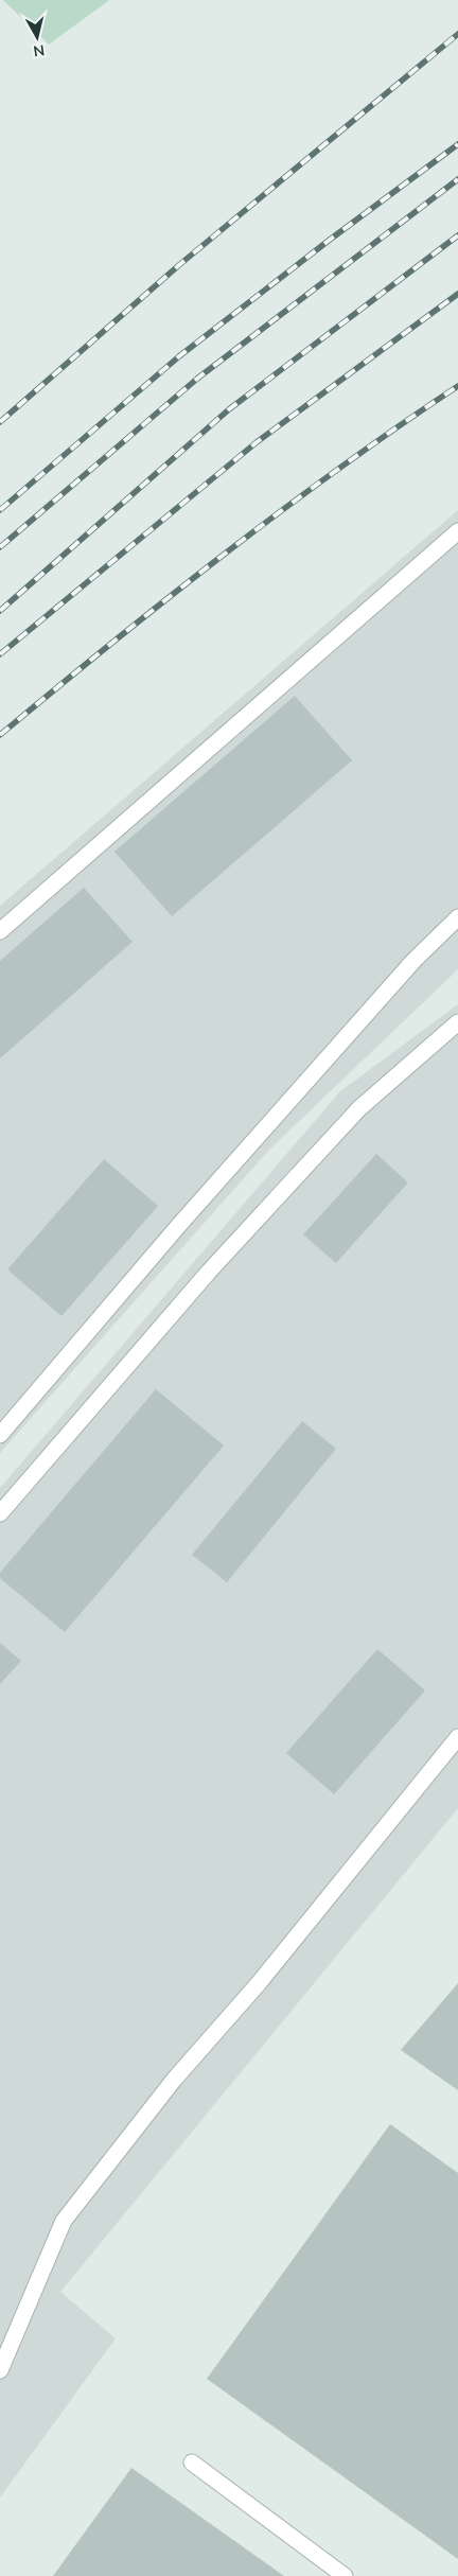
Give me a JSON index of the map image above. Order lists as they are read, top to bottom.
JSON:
{
  "north": "bottom"
}
